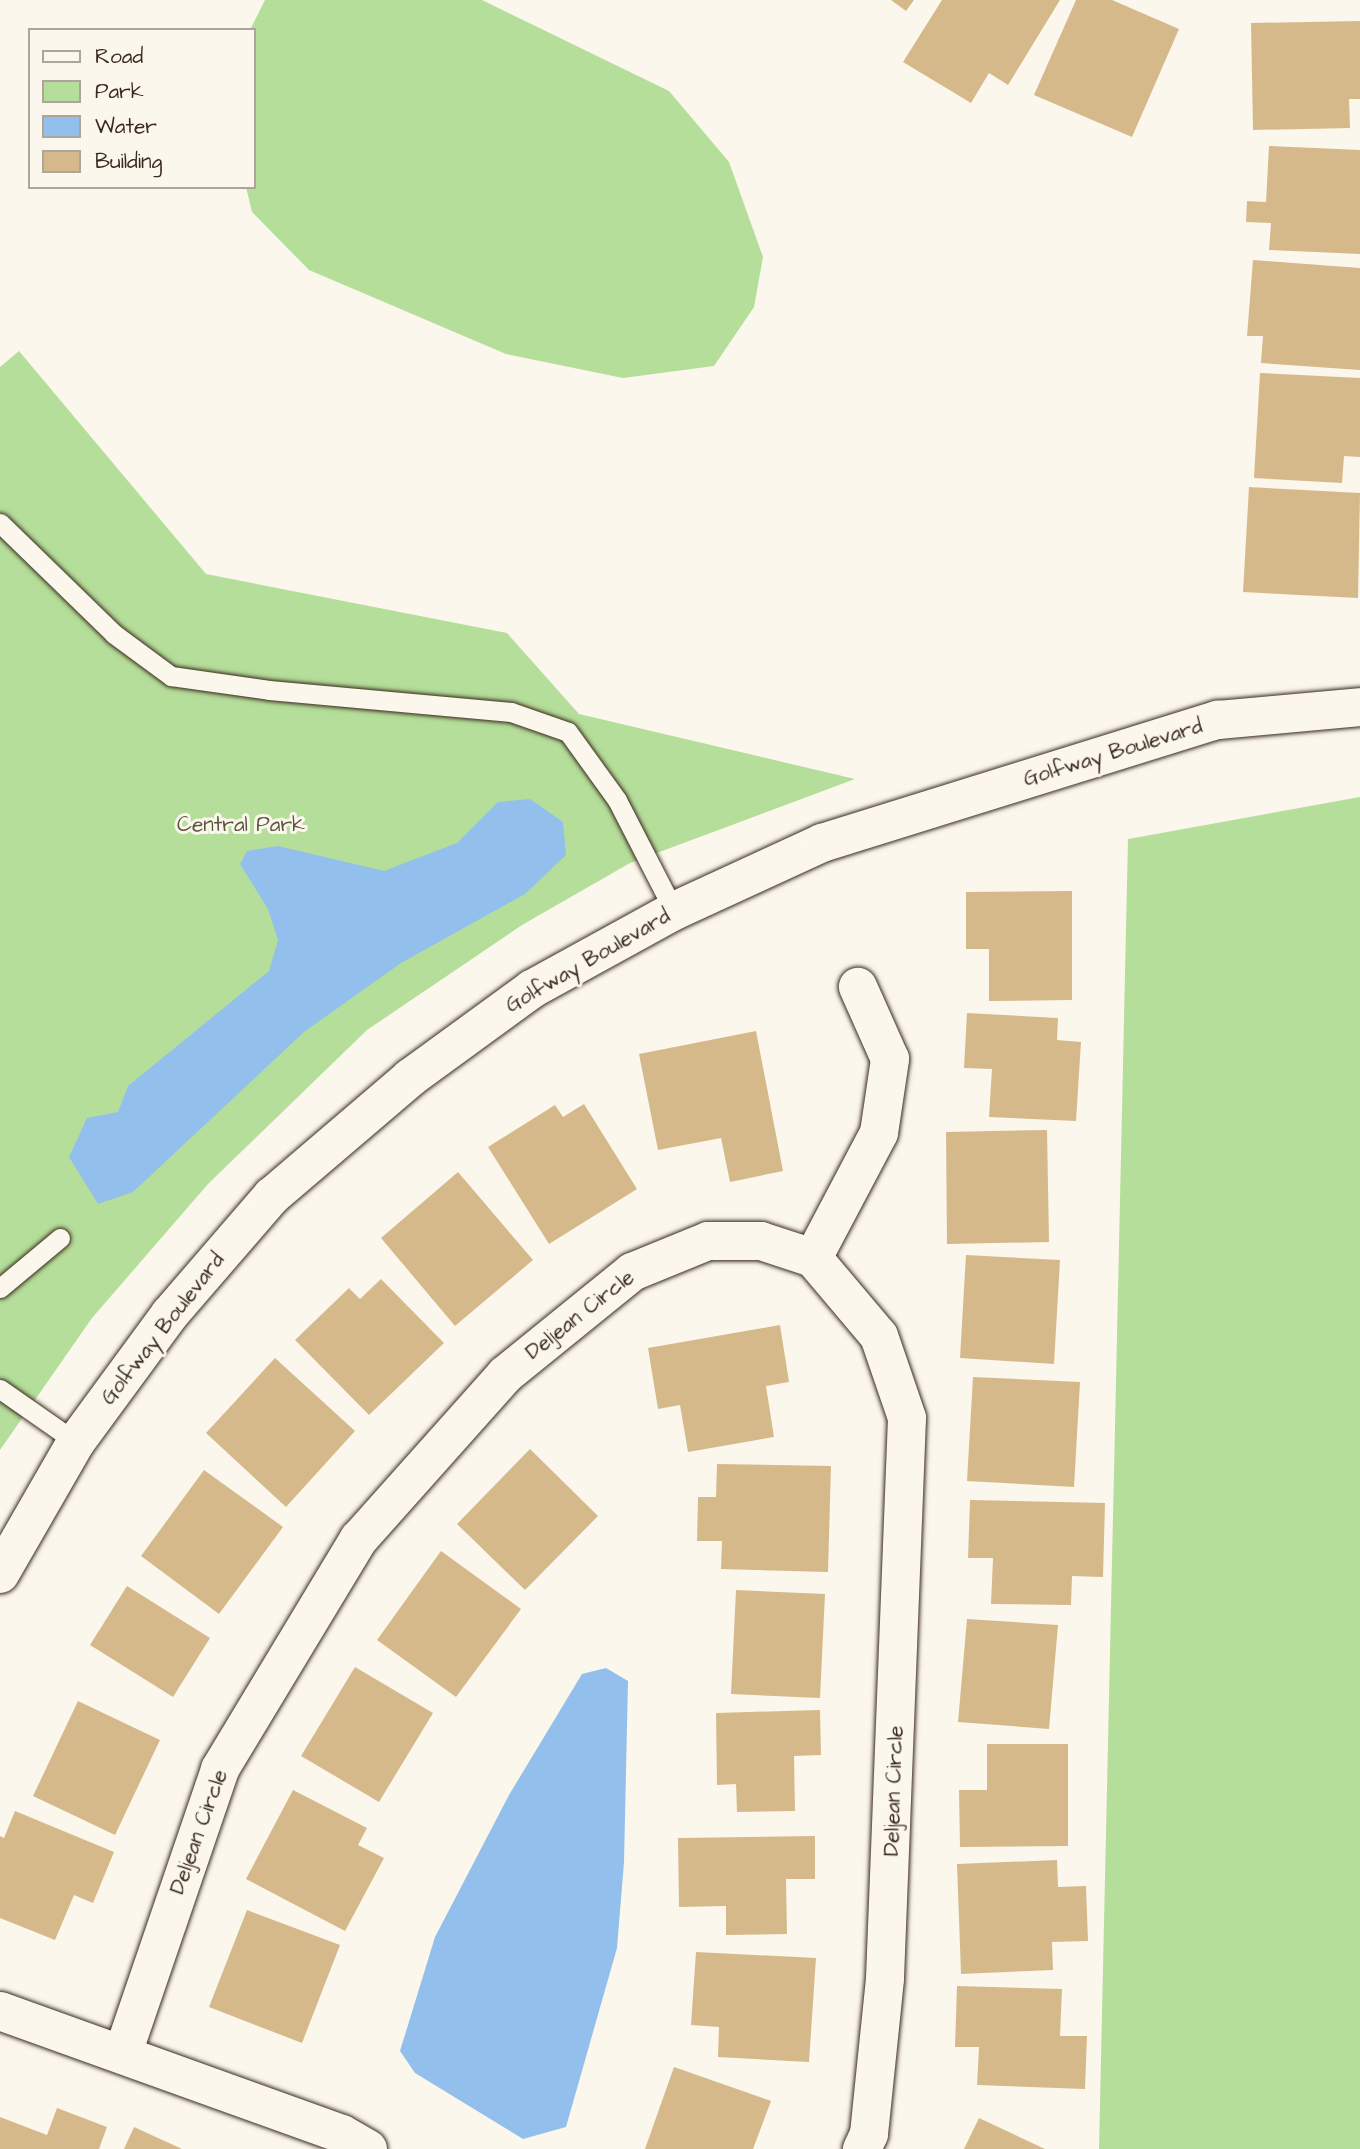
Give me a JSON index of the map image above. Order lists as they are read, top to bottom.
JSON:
{
  "streets": {
    "street": ["Golfway Boulevard", "Deljean Circle"]
  },
  "parks": ["Central Park"],
  "legend": [
    "Road",
    "Park",
    "Water",
    "Building"
  ]
}
